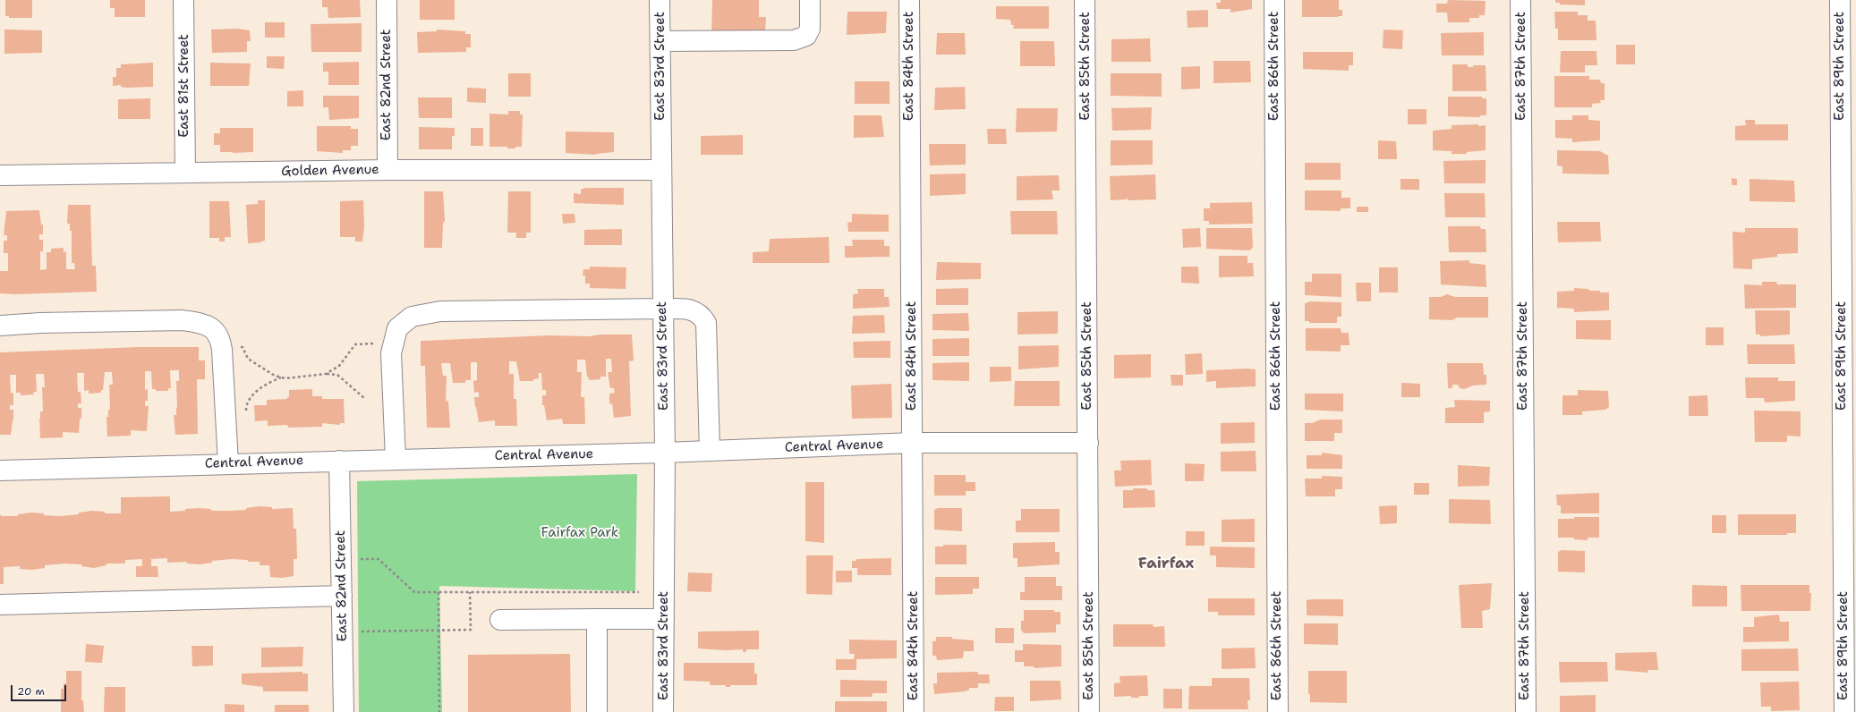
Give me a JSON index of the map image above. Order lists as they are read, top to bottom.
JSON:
{
  "streets": {
    "street": [
      "East 83rd Street",
      "East 84th Street",
      "East 85th Street",
      "East 86th Street",
      "East 87th Street",
      "East 89th Street",
      "East 82nd Street",
      "East 81st Street",
      "Golden Avenue",
      "Central Avenue"
    ]
  },
  "crossings": [
    ["East 83rd Street", "Golden Avenue"],
    ["East 83rd Street", "Central Avenue"],
    ["East 84th Street", "Central Avenue"],
    ["East 85th Street", "Central Avenue"],
    ["East 82nd Street", "Golden Avenue"],
    ["East 82nd Street", "Central Avenue"],
    ["East 81st Street", "Golden Avenue"]
  ],
  "districts": ["Fairfax"],
  "parks": ["Fairfax Park"],
  "scale_bar": "20 m"
}
